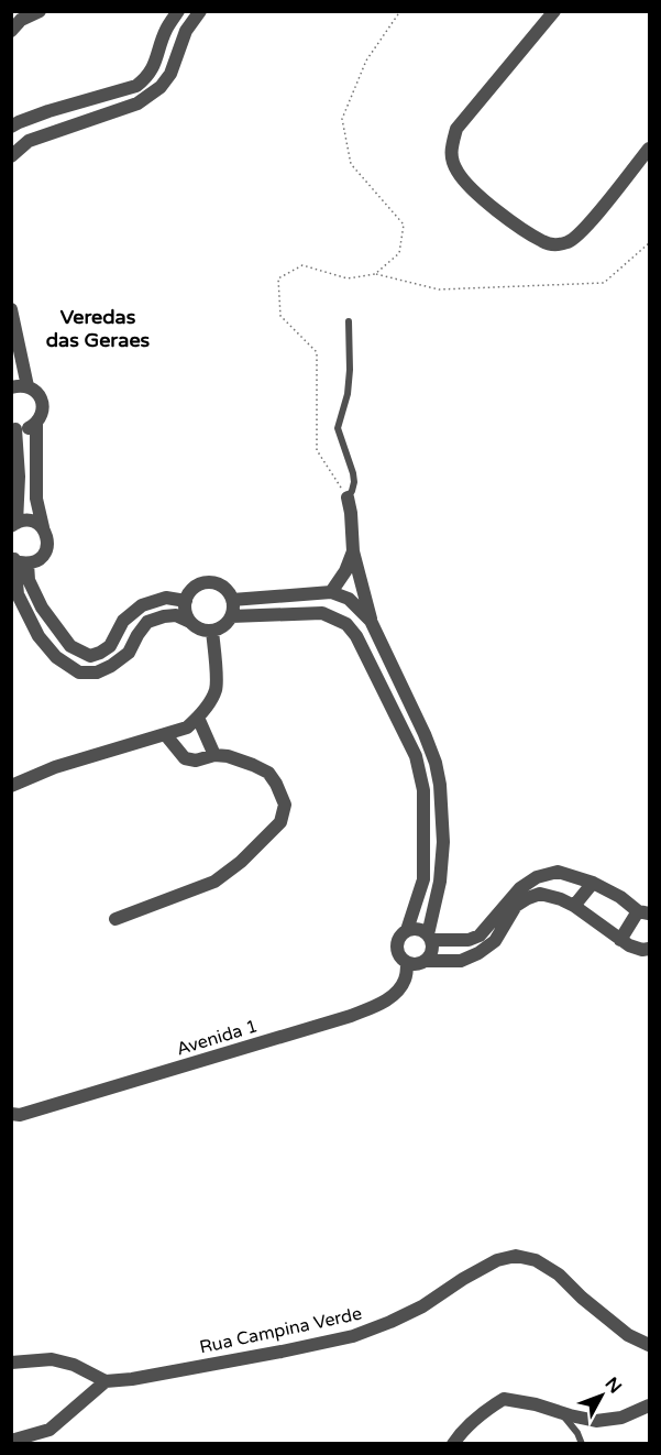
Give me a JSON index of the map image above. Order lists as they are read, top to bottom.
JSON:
{
  "streets": {
    "street": ["Avenida 1", "Rua Campina Verde"]
  },
  "districts": ["Veredas das Geraes"],
  "north": "top right"
}
